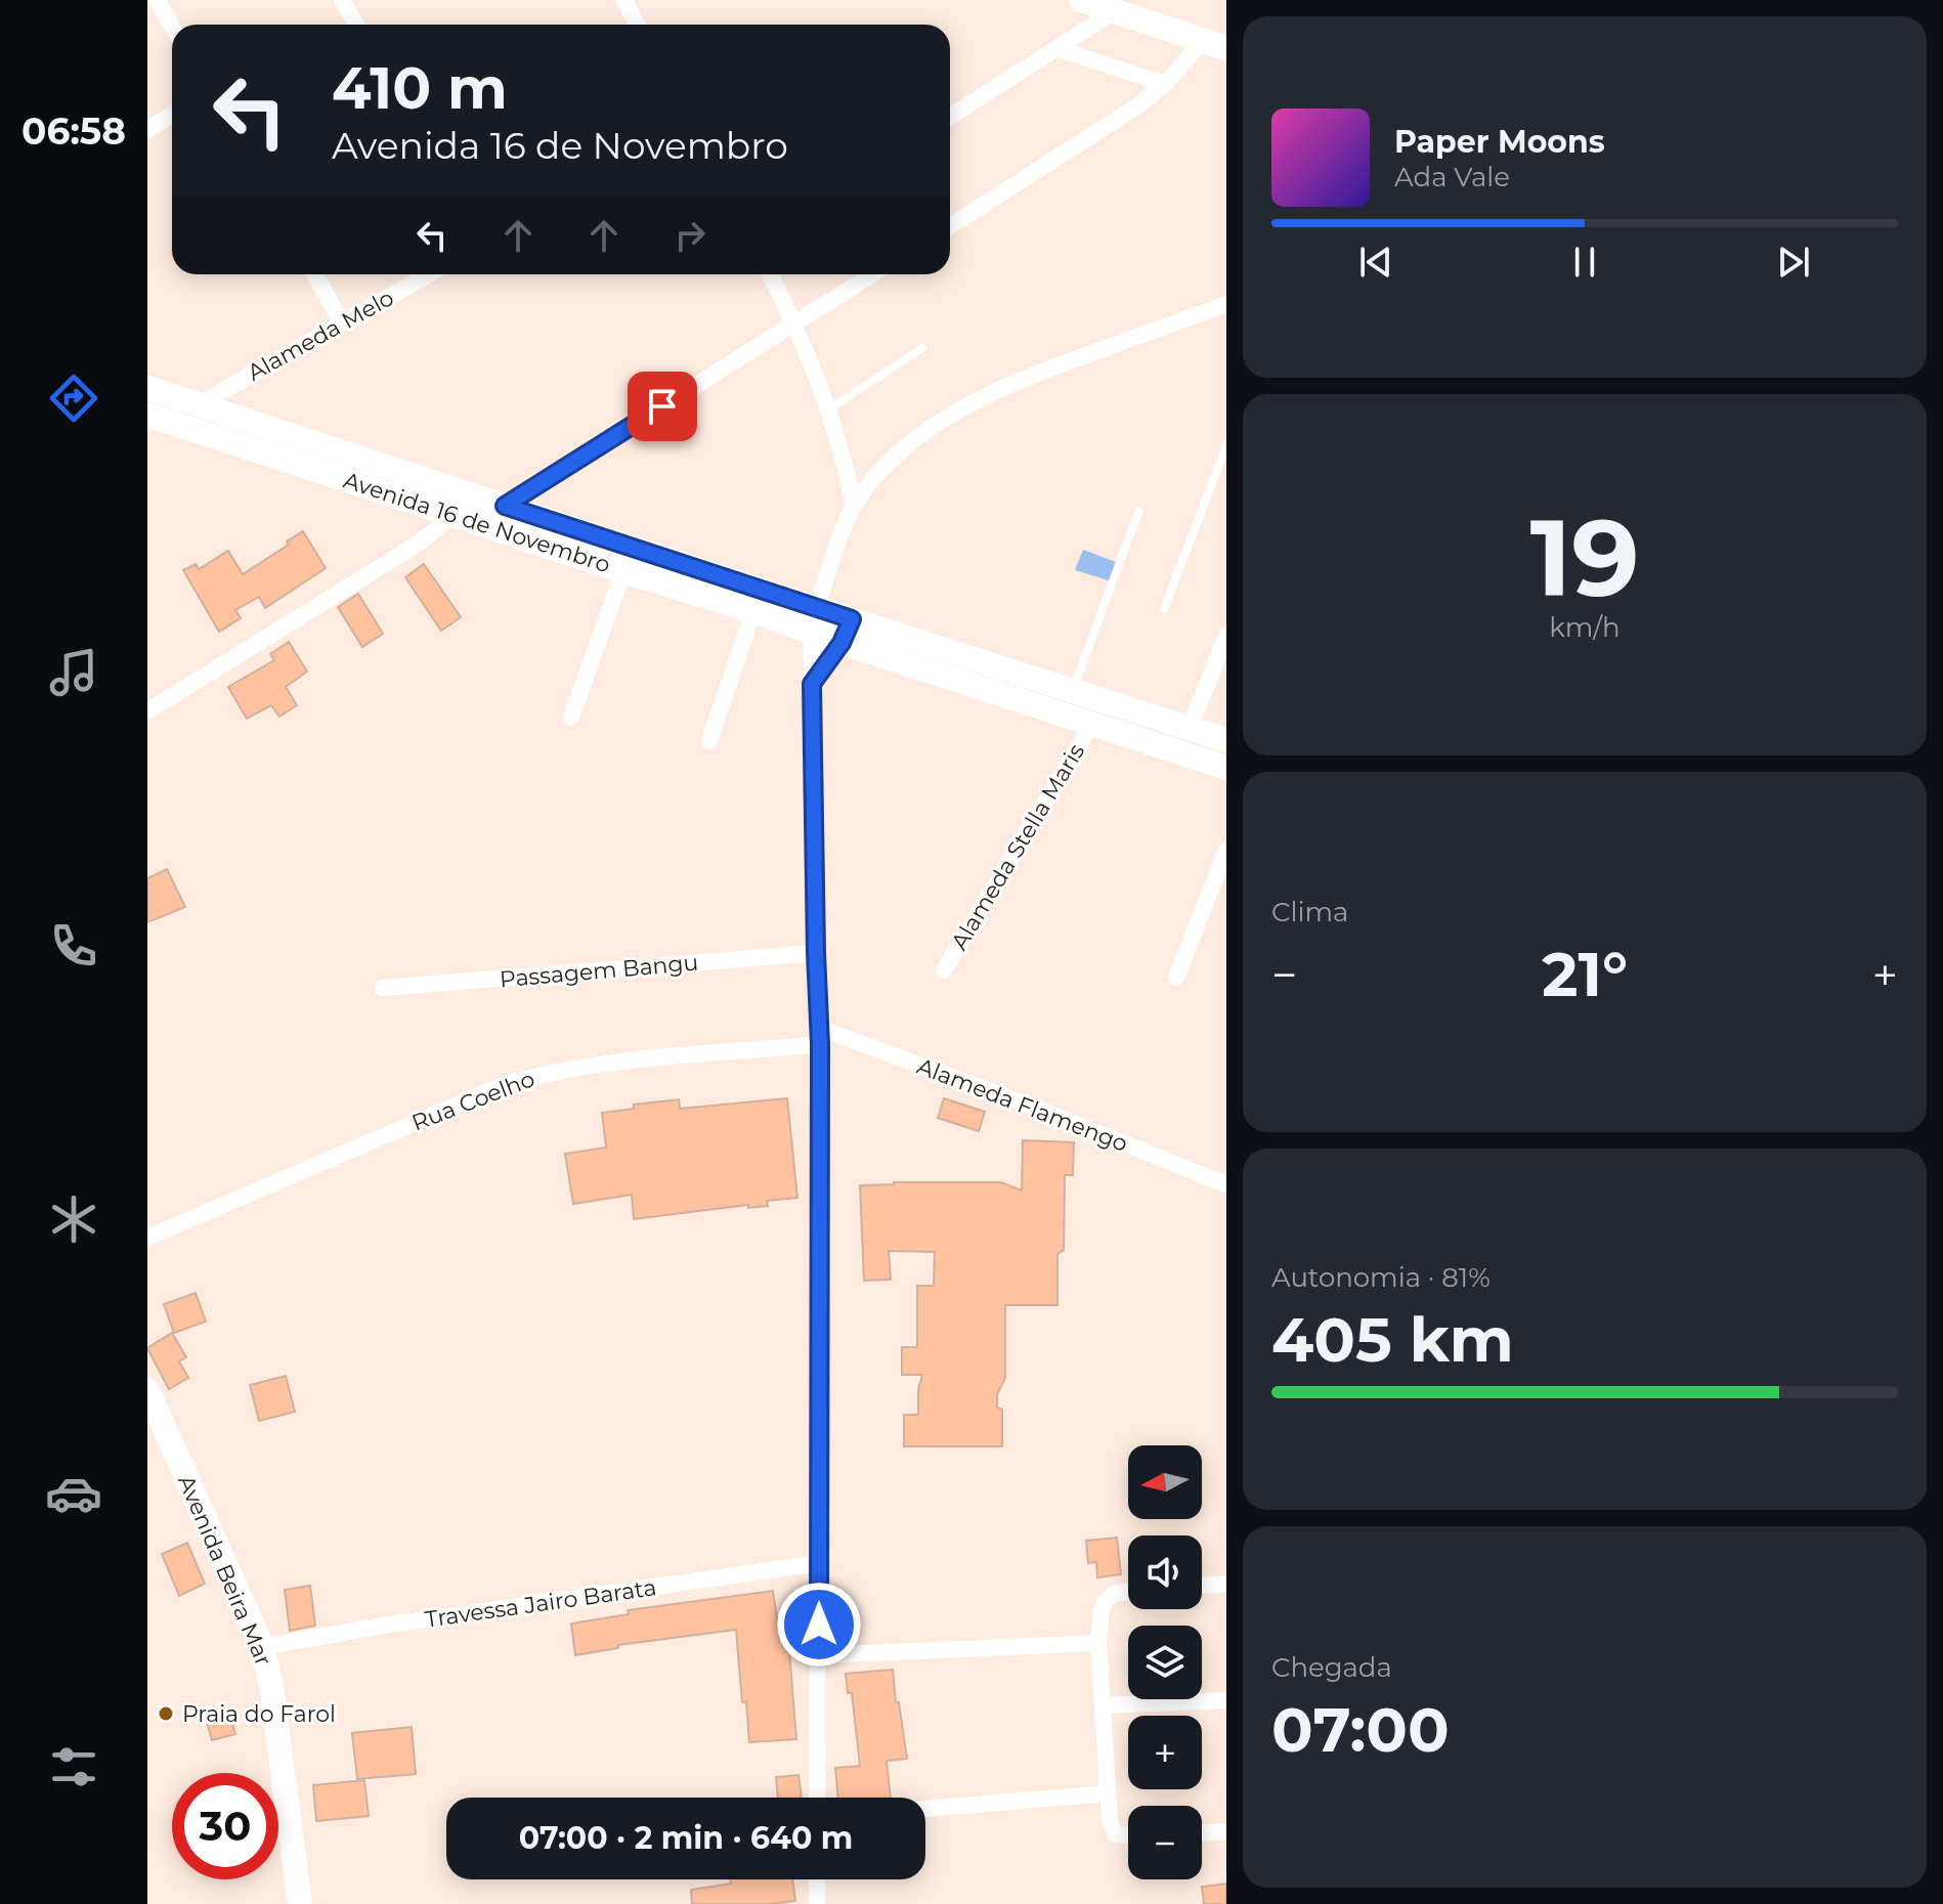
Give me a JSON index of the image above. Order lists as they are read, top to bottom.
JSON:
{
  "streets": {
    "main road": ["Avenida 16 de Novembro", "Avenida Beira Mar"],
    "street": [
      "Alameda Melo",
      "Alameda Stella Maris",
      "Passagem Bangu",
      "Rua Coelho",
      "Alameda Flamengo",
      "Travessa Jairo Barata"
    ]
  },
  "crossings": [
    ["Alameda Melo", "Avenida 16 de Novembro"],
    ["Avenida 16 de Novembro", "Alameda Stella Maris"],
    ["Rua Coelho", "Alameda Flamengo"],
    ["Avenida Beira Mar", "Travessa Jairo Barata"]
  ],
  "places": ["Praia do Farol"],
  "north": "left",
  "page": {
    "tabs": "06:58",
    "turn": ["410 m", "Avenida 16 de Novembro"],
    "song": ["Paper Moons", "Ada Vale"],
    "tile": [
      ["19", "km/h"],
      "Clima",
      ["Autonomia · 81%", "405 km"],
      ["Chegada", "07:00"]
    ],
    "heat": ["−", "21°", "+"],
    "map_buttons": ["+", "−"],
    "limit": "30",
    "trip": "07:00 · 2 min · 640 m"
  }
}
